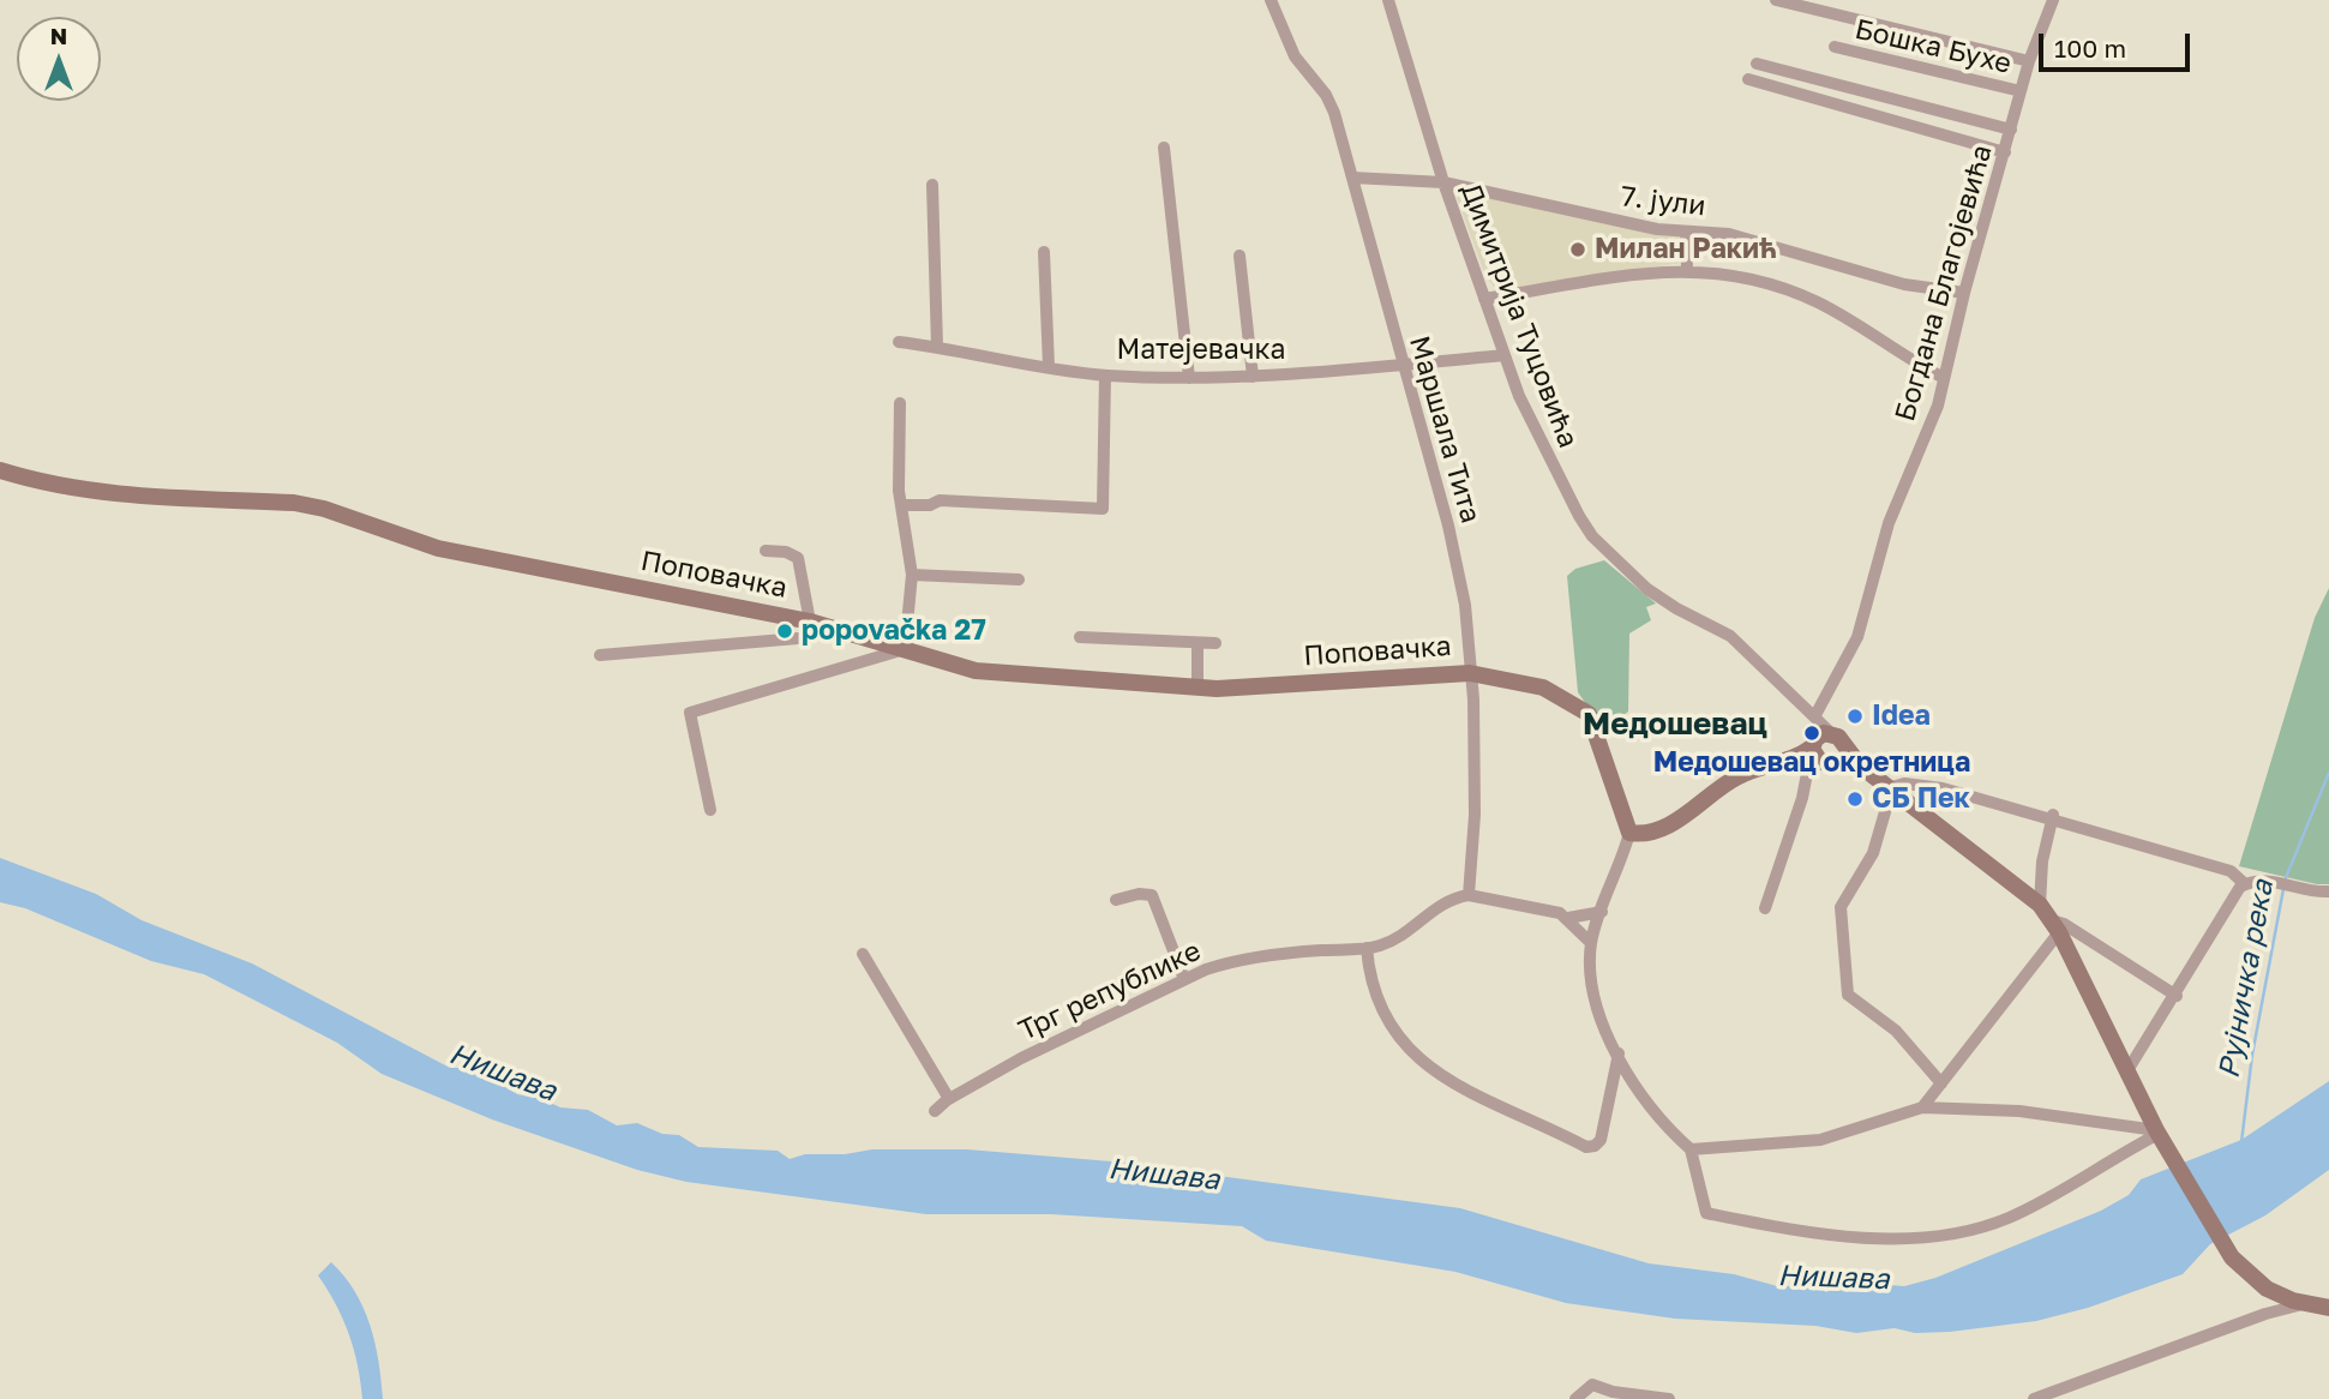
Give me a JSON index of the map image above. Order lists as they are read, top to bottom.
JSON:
{
  "streets": {
    "street": [
      "Бошка Бухе",
      "7. јули",
      "Богдана Благојевића",
      "Димитрија Туцовића",
      "Матејевачка",
      "Маршала Тита",
      "Поповачка",
      "Трг републике"
    ]
  },
  "crossings": [
    ["Бошка Бухе", "Богдана Благојевића"],
    ["7. јули", "Богдана Благојевића"],
    ["7. јули", "Димитрија Туцовића"],
    ["7. јули", "Маршала Тита"],
    ["Богдана Благојевића", "Димитрија Туцовића"],
    ["Димитрија Туцовића", "Матејевачка"],
    ["Матејевачка", "Маршала Тита"],
    ["Маршала Тита", "Поповачка"],
    ["Маршала Тита", "Трг републике"]
  ],
  "districts": ["Медошевац"],
  "water": ["Рујничка река", "Нишава"],
  "places": [
    "Милан Ракић",
    "popovačka 27",
    "Idea",
    "Медошевац окретница",
    "СБ Пек"
  ],
  "scale_bar": "100 m",
  "north": "top"
}
